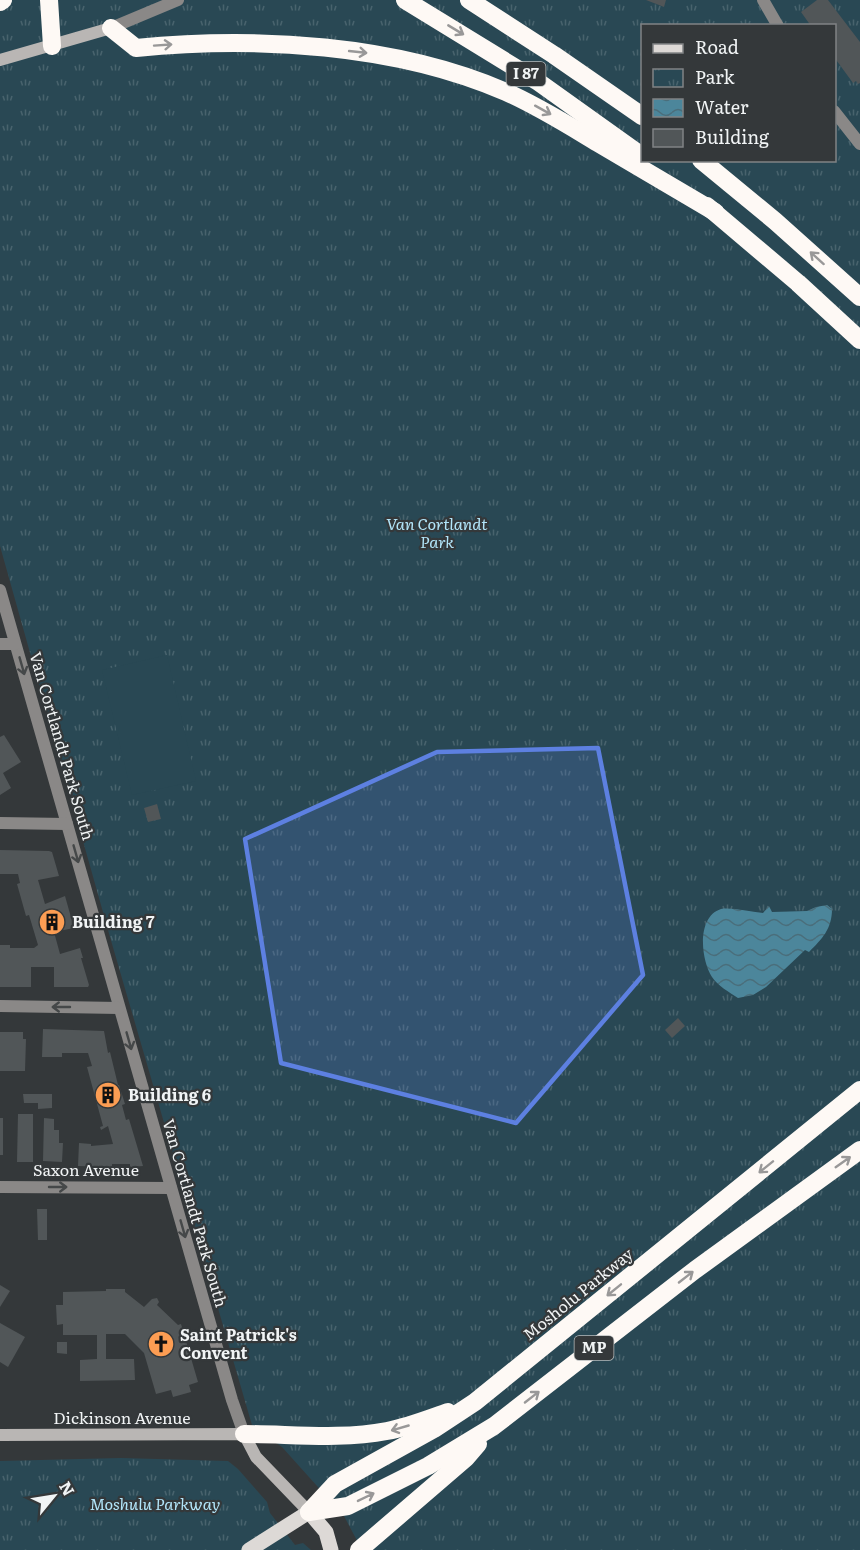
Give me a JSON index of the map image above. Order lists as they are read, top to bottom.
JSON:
{
  "streets": {
    "highway": ["I 87", "Mosholu Parkway", "MP"],
    "main road": ["Van Cortlandt Park South", "Dickinson Avenue"],
    "street": ["Saxon Avenue"]
  },
  "crossings": [
    ["Van Cortlandt Park South", "Saxon Avenue"],
    ["Van Cortlandt Park South", "Mosholu Parkway"],
    ["Van Cortlandt Park South", "Dickinson Avenue"]
  ],
  "one_way": ["Van Cortlandt Park South", "Saxon Avenue"],
  "parks": ["Van Cortlandt Park", "Moshulu Parkway"],
  "places": {
    "building": ["Building 7", "Building 6"],
    "church": ["Saint Patrick's Convent"]
  },
  "legend": [
    "Road",
    "Park",
    "Water",
    "Building"
  ],
  "north": "top right"
}
